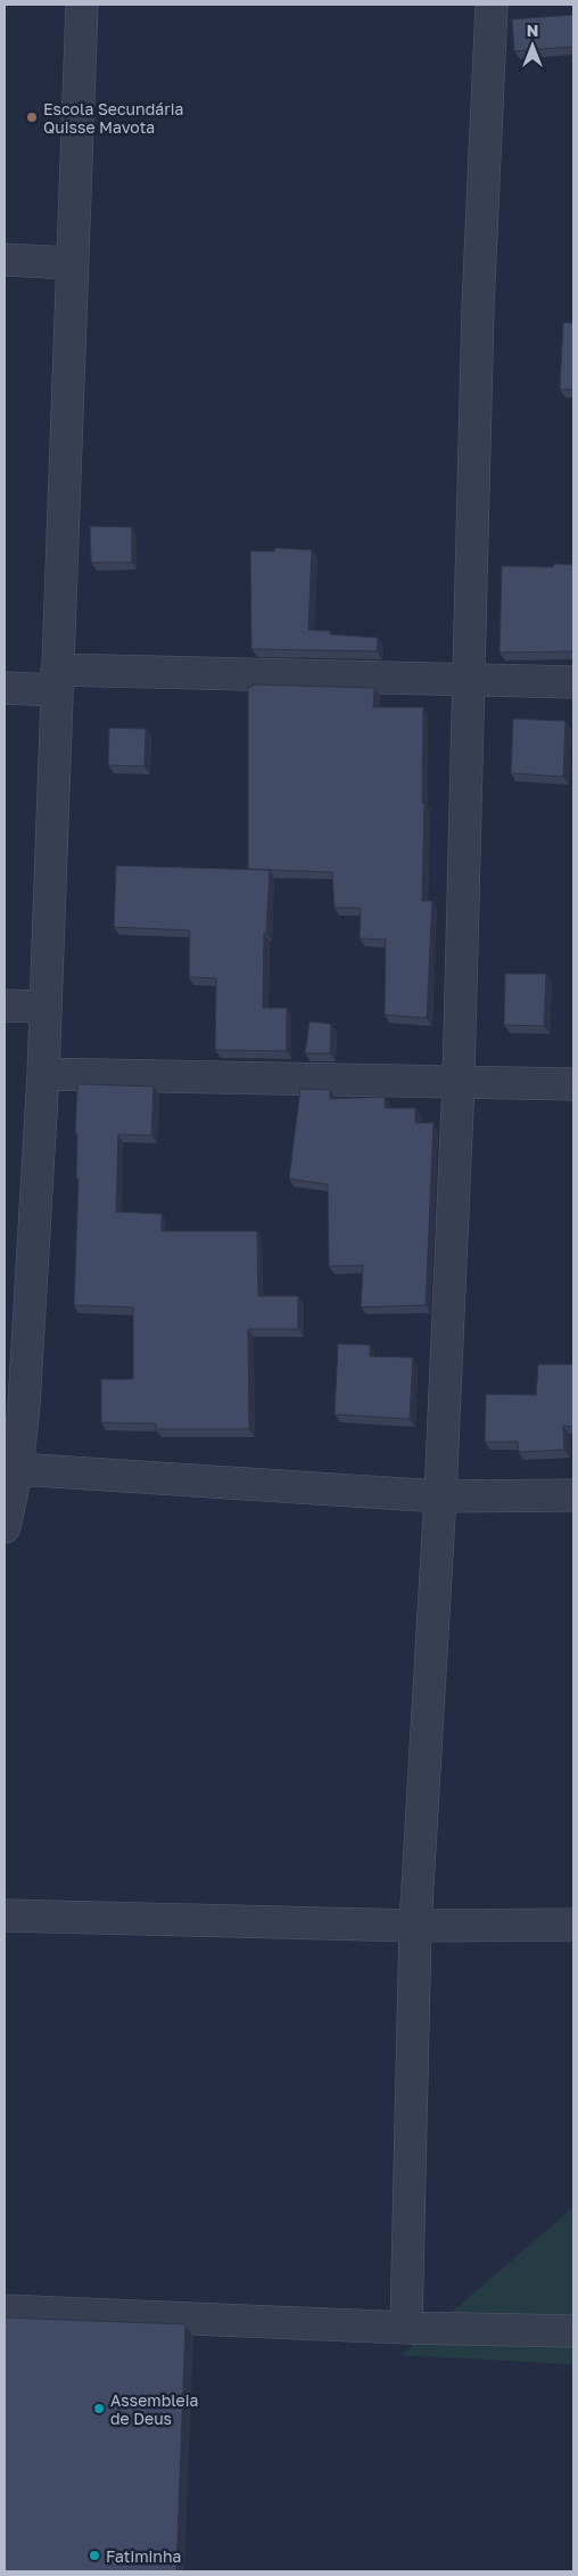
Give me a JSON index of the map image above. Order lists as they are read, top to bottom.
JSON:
{
  "places": ["Escola Secundária Quisse Mavota", "Assembleia de Deus", "Fatiminha"],
  "north": "top"
}
